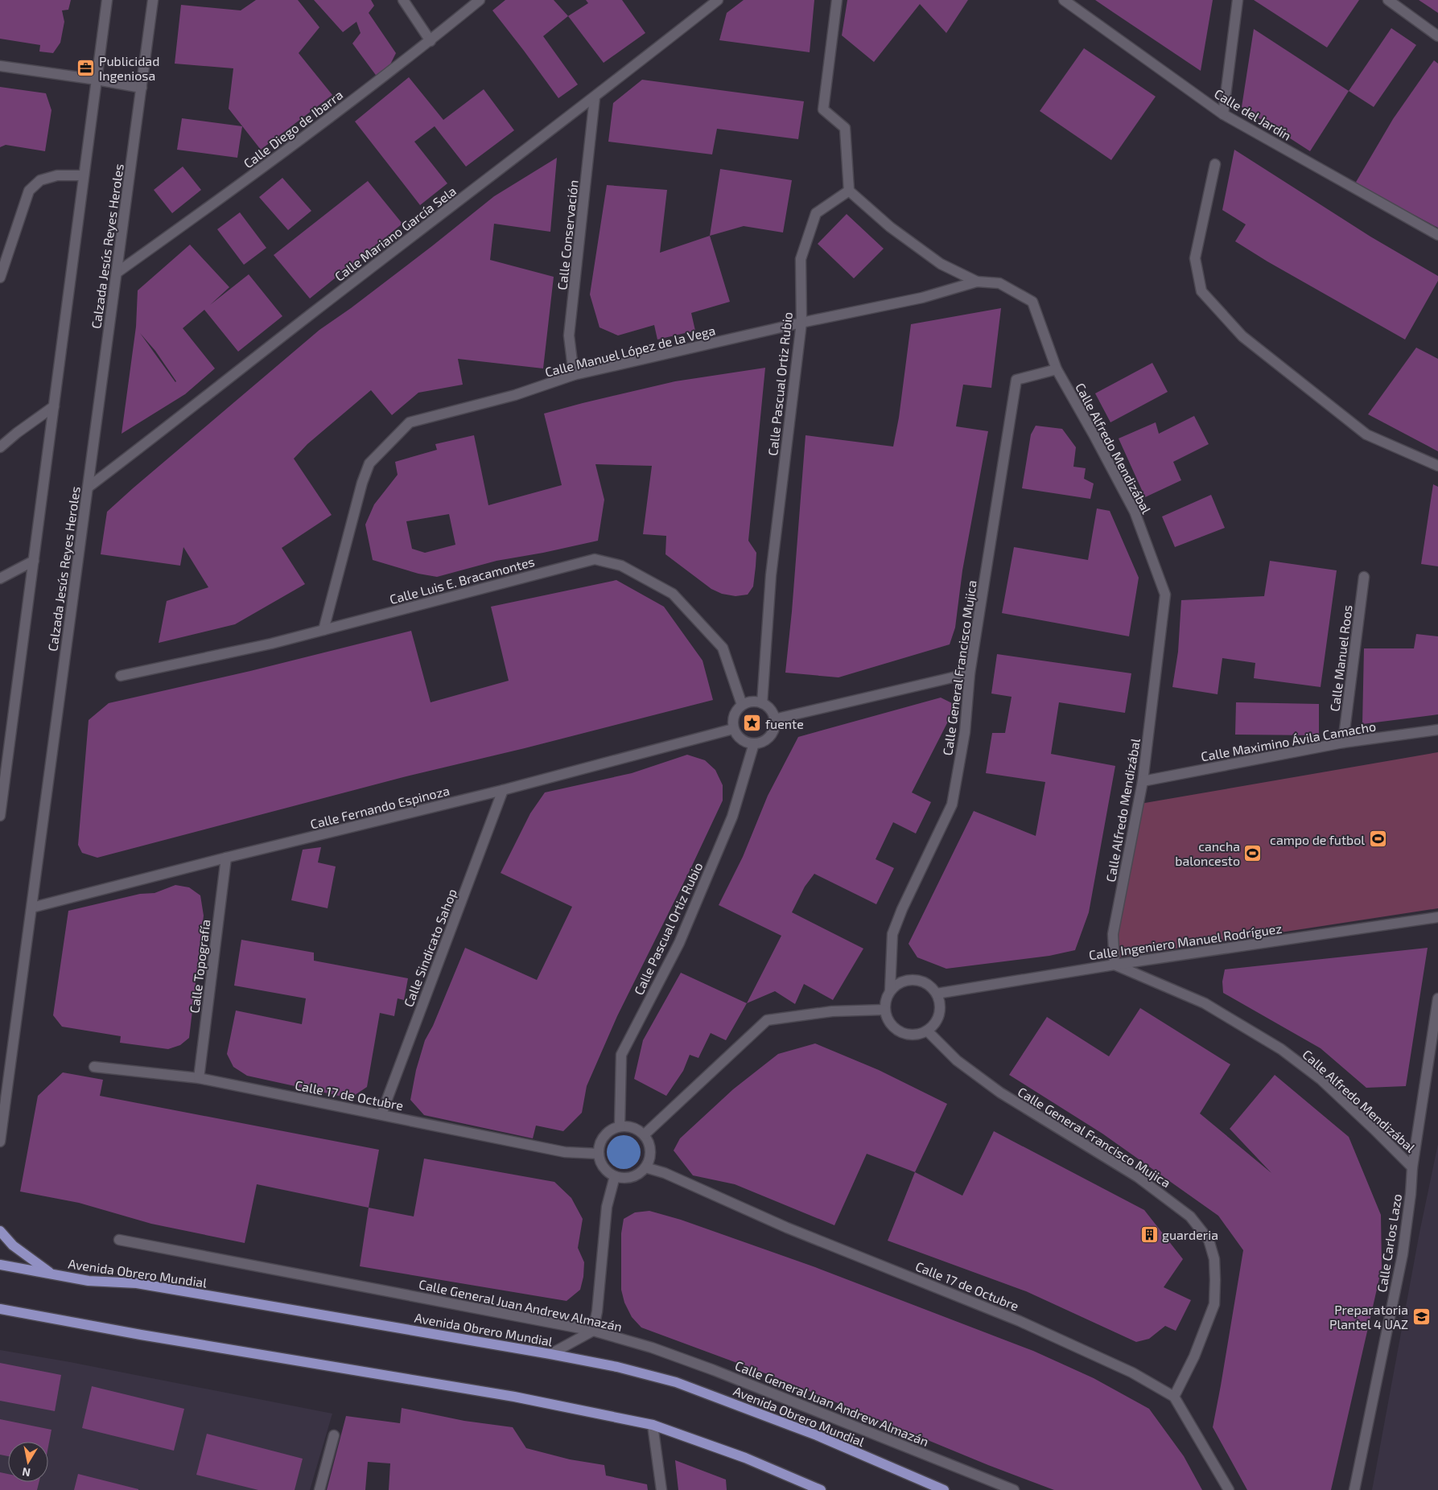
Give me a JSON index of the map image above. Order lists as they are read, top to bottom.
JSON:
{
  "streets": {
    "main road": ["Avenida Obrero Mundial"],
    "street": [
      "Calle del Jardín",
      "Calle Diego de Ibarra",
      "Calle Mariano García Sela",
      "Calle Conservación",
      "Calzada Jesús Reyes Heroles",
      "Calle Manuel López de la Vega",
      "Calle Pascual Ortiz Rubio",
      "Calle Alfredo Mendizábal",
      "Calle Luis E. Bracamontes",
      "Calle Manuel Roos",
      "Calle General Francisco Mujica",
      "Calle Maximino Ávila Camacho",
      "Calle Fernando Espinoza",
      "Calle Ingeniero Manuel Rodríguez",
      "Calle Sindicato Sahop",
      "Calle Topografía",
      "Calle 17 de Octubre",
      "Calle Carlos Lazo",
      "Calle General Juan Andrew Almazán"
    ]
  },
  "crossings": [
    ["Calle Diego de Ibarra", "Calzada Jesús Reyes Heroles"],
    ["Calle Mariano García Sela", "Calle Conservación"],
    ["Calle Mariano García Sela", "Calzada Jesús Reyes Heroles"],
    ["Calle Conservación", "Calle Manuel López de la Vega"],
    ["Calzada Jesús Reyes Heroles", "Calle Fernando Espinoza"],
    ["Calle Manuel López de la Vega", "Calle Pascual Ortiz Rubio"],
    ["Calle Manuel López de la Vega", "Calle Alfredo Mendizábal"],
    ["Calle Manuel López de la Vega", "Calle Luis E. Bracamontes"],
    ["Calle Pascual Ortiz Rubio", "Calle Luis E. Bracamontes"],
    ["Calle Pascual Ortiz Rubio", "Calle Fernando Espinoza"],
    ["Calle Pascual Ortiz Rubio", "Calle 17 de Octubre"],
    ["Calle Alfredo Mendizábal", "Calle General Francisco Mujica"],
    ["Calle Alfredo Mendizábal", "Calle Maximino Ávila Camacho"],
    ["Calle Alfredo Mendizábal", "Calle Ingeniero Manuel Rodríguez"],
    ["Calle Alfredo Mendizábal", "Calle Carlos Lazo"],
    ["Calle Luis E. Bracamontes", "Calle Fernando Espinoza"],
    ["Calle Manuel Roos", "Calle Maximino Ávila Camacho"],
    ["Calle General Francisco Mujica", "Calle Ingeniero Manuel Rodríguez"],
    ["Calle General Francisco Mujica", "Calle 17 de Octubre"],
    ["Calle Fernando Espinoza", "Calle Sindicato Sahop"],
    ["Calle Fernando Espinoza", "Calle Topografía"],
    ["Calle Sindicato Sahop", "Calle 17 de Octubre"],
    ["Calle Topografía", "Calle 17 de Octubre"]
  ],
  "places": {
    "office": ["Publicidad Ingeniosa"],
    "place": ["fuente"],
    "sports": ["campo de futbol", "cancha baloncesto"],
    "building": ["guarderia"],
    "school or university": ["Preparatoria Plantel 4 UAZ"]
  },
  "north": "bottom"
}
